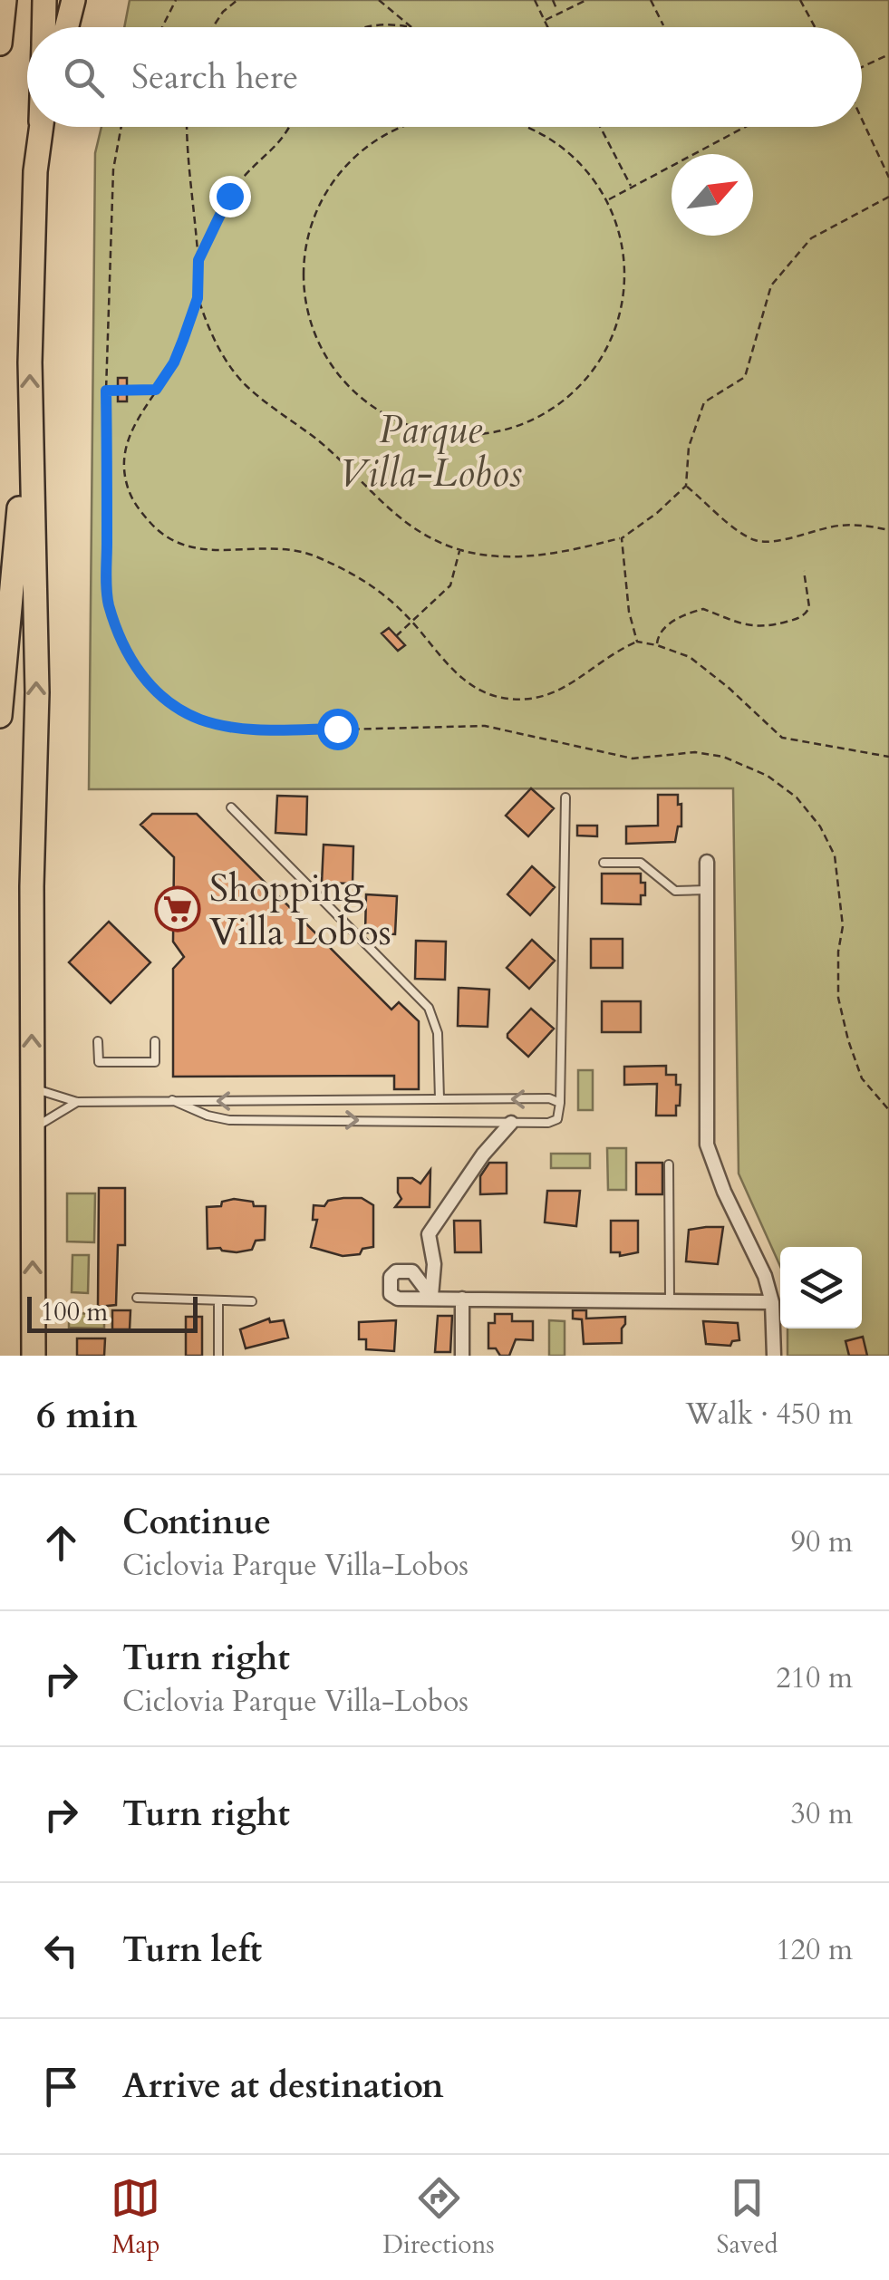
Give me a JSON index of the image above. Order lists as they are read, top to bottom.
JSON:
{
  "parks": ["Parque Villa-Lobos"],
  "places": {
    "supermarket": ["Shopping Villa Lobos"]
  },
  "scale_bar": "100 m",
  "north": "top right",
  "page": {
    "search": "Search here",
    "scale": "100 m",
    "heading": ["6 min", "Walk · 450 m"],
    "list": [
      ["Continue", "Ciclovia Parque Villa-Lobos", "90 m"],
      ["Turn right", "Ciclovia Parque Villa-Lobos", "210 m"],
      ["Turn right", "30 m"],
      ["Turn left", "120 m"],
      "Arrive at destination"
    ],
    "nav": ["Map", "Directions", "Saved"]
  }
}
